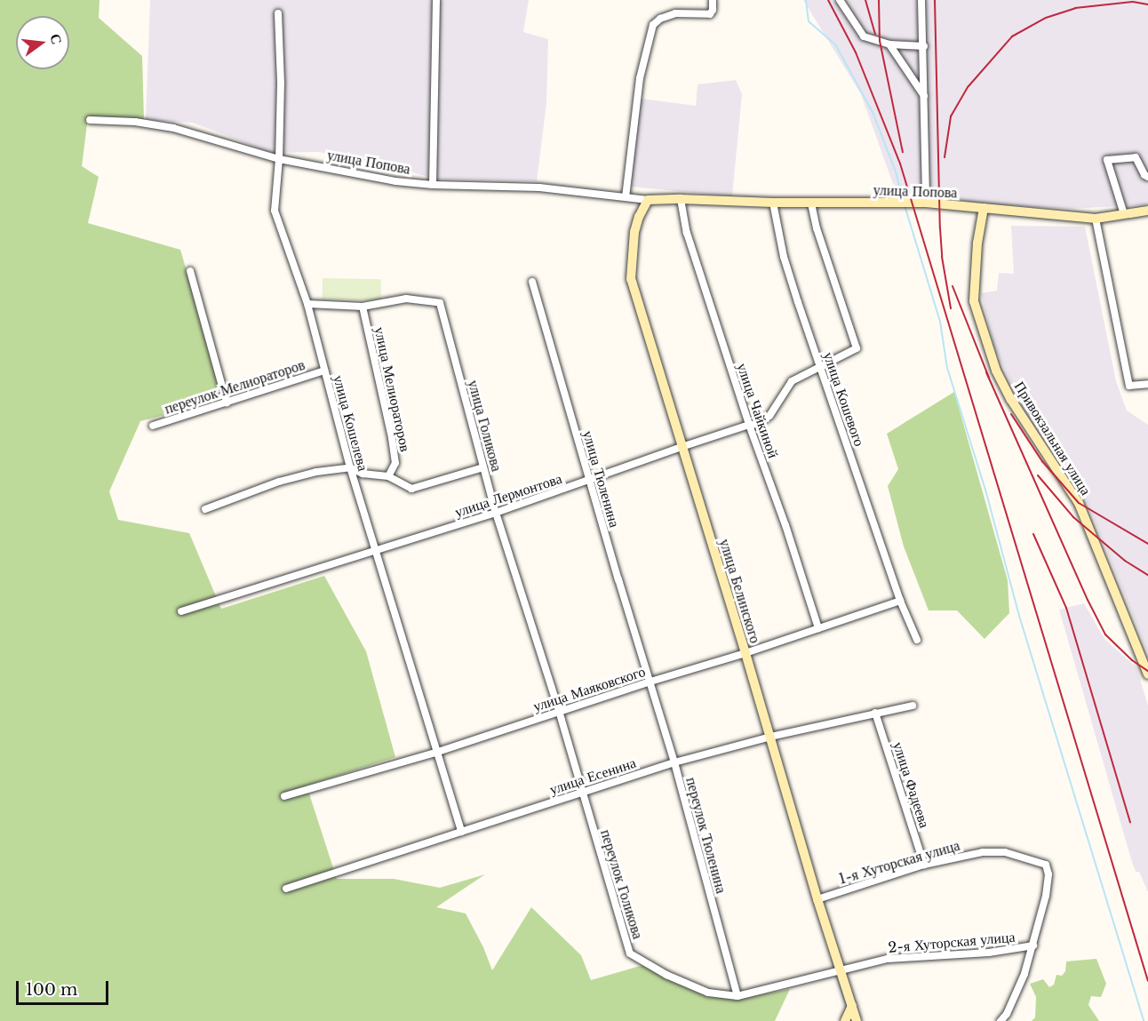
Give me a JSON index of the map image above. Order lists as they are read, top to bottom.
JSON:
{
  "streets": {
    "street": [
      "улица Попова",
      "переулок Мелиораторов",
      "улица Мелиораторов",
      "улица Кошевого",
      "улица Чайкиной",
      "улица Кошелева",
      "улица Голикова",
      "Привокзальная улица",
      "улица Тюленина",
      "улица Лермонтова",
      "улица Белинского",
      "улица Маяковского",
      "улица Есенина",
      "улица Фадеева",
      "переулок Тюленина",
      "1-я Хуторская улица",
      "переулок Голикова",
      "2-я Хуторская улица"
    ]
  },
  "crossings": [
    ["улица Попова", "улица Кошевого"],
    ["улица Попова", "улица Чайкиной"],
    ["улица Попова", "улица Кошелева"],
    ["улица Попова", "Привокзальная улица"],
    ["улица Попова", "улица Лермонтова"],
    ["улица Попова", "улица Белинского"],
    ["переулок Мелиораторов", "улица Кошелева"],
    ["улица Мелиораторов", "улица Голикова"],
    ["улица Кошевого", "улица Лермонтова"],
    ["улица Кошевого", "улица Маяковского"],
    ["улица Чайкиной", "улица Лермонтова"],
    ["улица Чайкиной", "улица Маяковского"],
    ["улица Кошелева", "улица Голикова"],
    ["улица Кошелева", "улица Лермонтова"],
    ["улица Кошелева", "улица Маяковского"],
    ["улица Кошелева", "улица Есенина"],
    ["улица Голикова", "улица Лермонтова"],
    ["улица Голикова", "улица Маяковского"],
    ["улица Голикова", "переулок Голикова"],
    ["улица Тюленина", "улица Лермонтова"],
    ["улица Тюленина", "улица Маяковского"],
    ["улица Тюленина", "переулок Тюленина"],
    ["улица Лермонтова", "улица Белинского"],
    ["улица Белинского", "улица Маяковского"],
    ["улица Белинского", "улица Есенина"],
    ["улица Белинского", "1-я Хуторская улица"],
    ["улица Белинского", "2-я Хуторская улица"],
    ["улица Маяковского", "переулок Тюленина"],
    ["улица Маяковского", "переулок Голикова"],
    ["улица Есенина", "улица Фадеева"],
    ["улица Есенина", "переулок Тюленина"],
    ["улица Есенина", "переулок Голикова"],
    ["улица Фадеева", "1-я Хуторская улица"],
    ["переулок Тюленина", "переулок Голикова"],
    ["переулок Тюленина", "2-я Хуторская улица"],
    ["1-я Хуторская улица", "2-я Хуторская улица"],
    ["переулок Голикова", "2-я Хуторская улица"]
  ],
  "scale_bar": "100 m",
  "north": "right"
}
